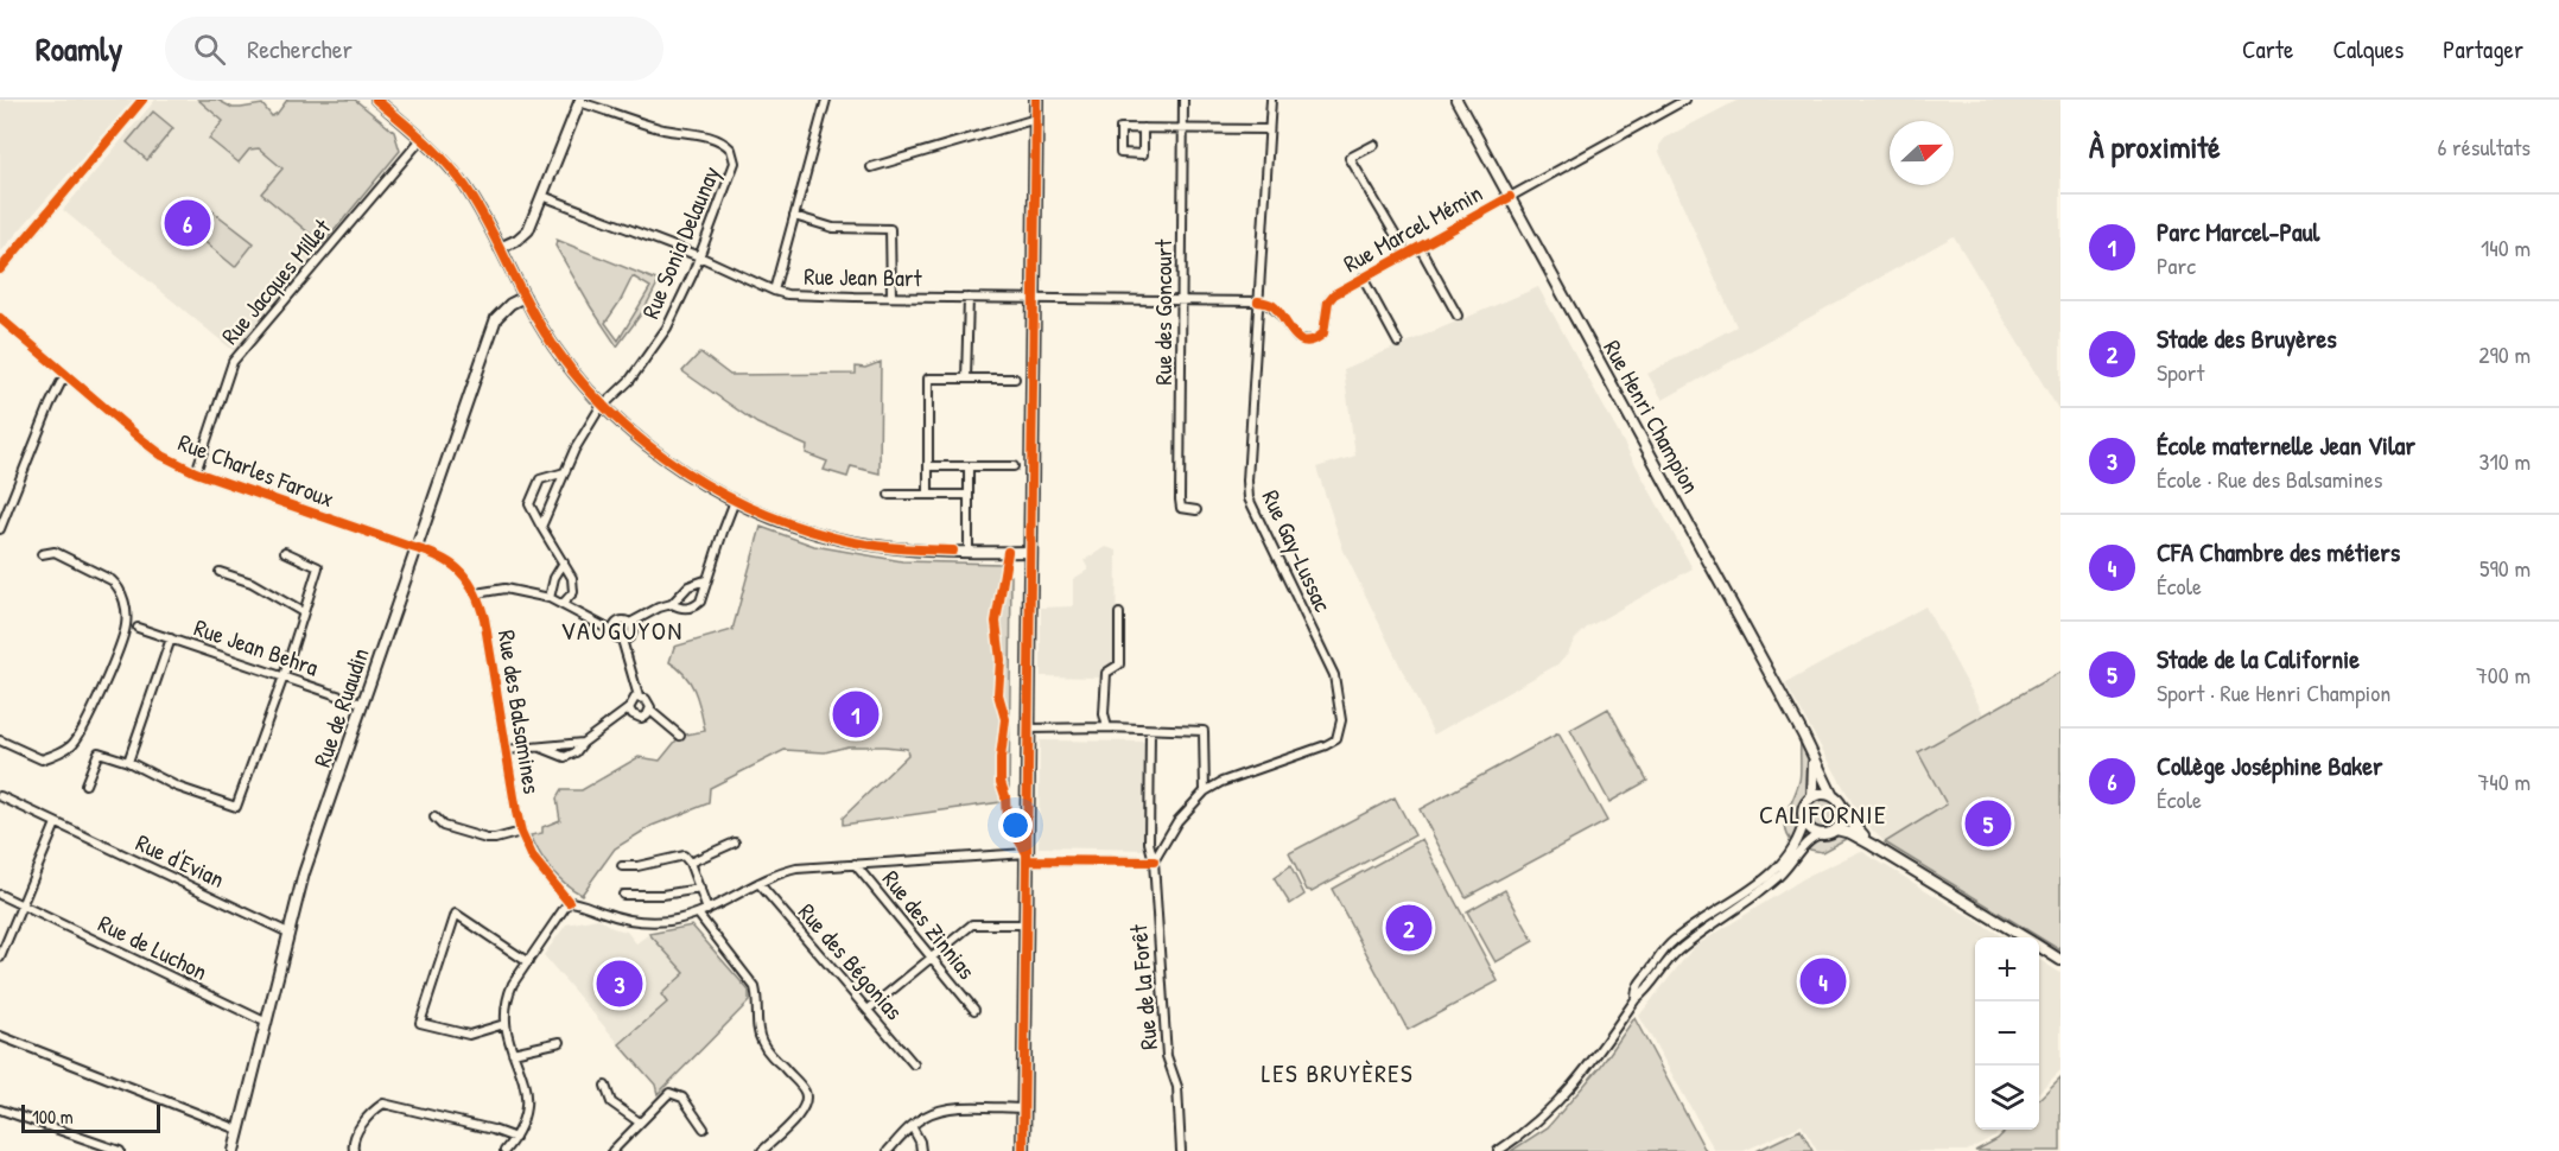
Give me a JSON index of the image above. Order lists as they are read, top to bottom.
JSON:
{
  "streets": {
    "street": [
      "Rue Marcel Mémin",
      "Rue Sonia Delaunay",
      "Rue Jean Bart",
      "Rue Jacques Millet",
      "Rue des Goncourt",
      "Rue Henri Champion",
      "Rue Charles Faroux",
      "Rue Gay-Lussac",
      "Rue Jean Behra",
      "Rue de Ruaudin",
      "Rue des Balsamines",
      "Rue d'Evian",
      "Rue des Zinnias",
      "Rue de Luchon",
      "Rue des Bégonias",
      "Rue de la Forêt"
    ]
  },
  "crossings": [
    ["Rue Marcel Mémin", "Rue Jean Bart"],
    ["Rue Marcel Mémin", "Rue Henri Champion"],
    ["Rue Marcel Mémin", "Rue Gay-Lussac"],
    ["Rue Sonia Delaunay", "Rue Jean Bart"],
    ["Rue Jean Bart", "Rue des Goncourt"],
    ["Rue Jean Bart", "Rue Gay-Lussac"],
    ["Rue Jacques Millet", "Rue Charles Faroux"],
    ["Rue Charles Faroux", "Rue de Ruaudin"],
    ["Rue Charles Faroux", "Rue des Balsamines"],
    ["Rue Gay-Lussac", "Rue de la Forêt"],
    ["Rue Jean Behra", "Rue de Ruaudin"],
    ["Rue de Ruaudin", "Rue des Balsamines"],
    ["Rue de Ruaudin", "Rue d'Evian"],
    ["Rue de Ruaudin", "Rue de Luchon"]
  ],
  "districts": ["VAUGUYON", "CALIFORNIE", "LES BRUYÈRES"],
  "scale_bar": "100 m",
  "north": "right",
  "page": {
    "header": "Roamly",
    "search": "Rechercher",
    "nav": ["Carte", "Calques", "Partager"],
    "heading": ["À proximité", "6 résultats"],
    "list": [
      {
        "mark": "1",
        "name": "Parc Marcel-Paul",
        "note": "Parc",
        "value": "140 m"
      },
      {
        "mark": "2",
        "name": "Stade des Bruyères",
        "note": "Sport",
        "value": "290 m"
      },
      {
        "mark": "3",
        "name": "École maternelle Jean Vilar",
        "note": "École · Rue des Balsamines",
        "value": "310 m"
      },
      {
        "mark": "4",
        "name": "CFA Chambre des métiers",
        "note": "École",
        "value": "590 m"
      },
      {
        "mark": "5",
        "name": "Stade de la Californie",
        "note": "Sport · Rue Henri Champion",
        "value": "700 m"
      },
      {
        "mark": "6",
        "name": "Collège Joséphine Baker",
        "note": "École",
        "value": "740 m"
      }
    ],
    "pins": [
      "6",
      "1",
      "5",
      "2",
      "4",
      "3"
    ],
    "map_buttons": ["+", "−"],
    "scale": "100 m"
  }
}
